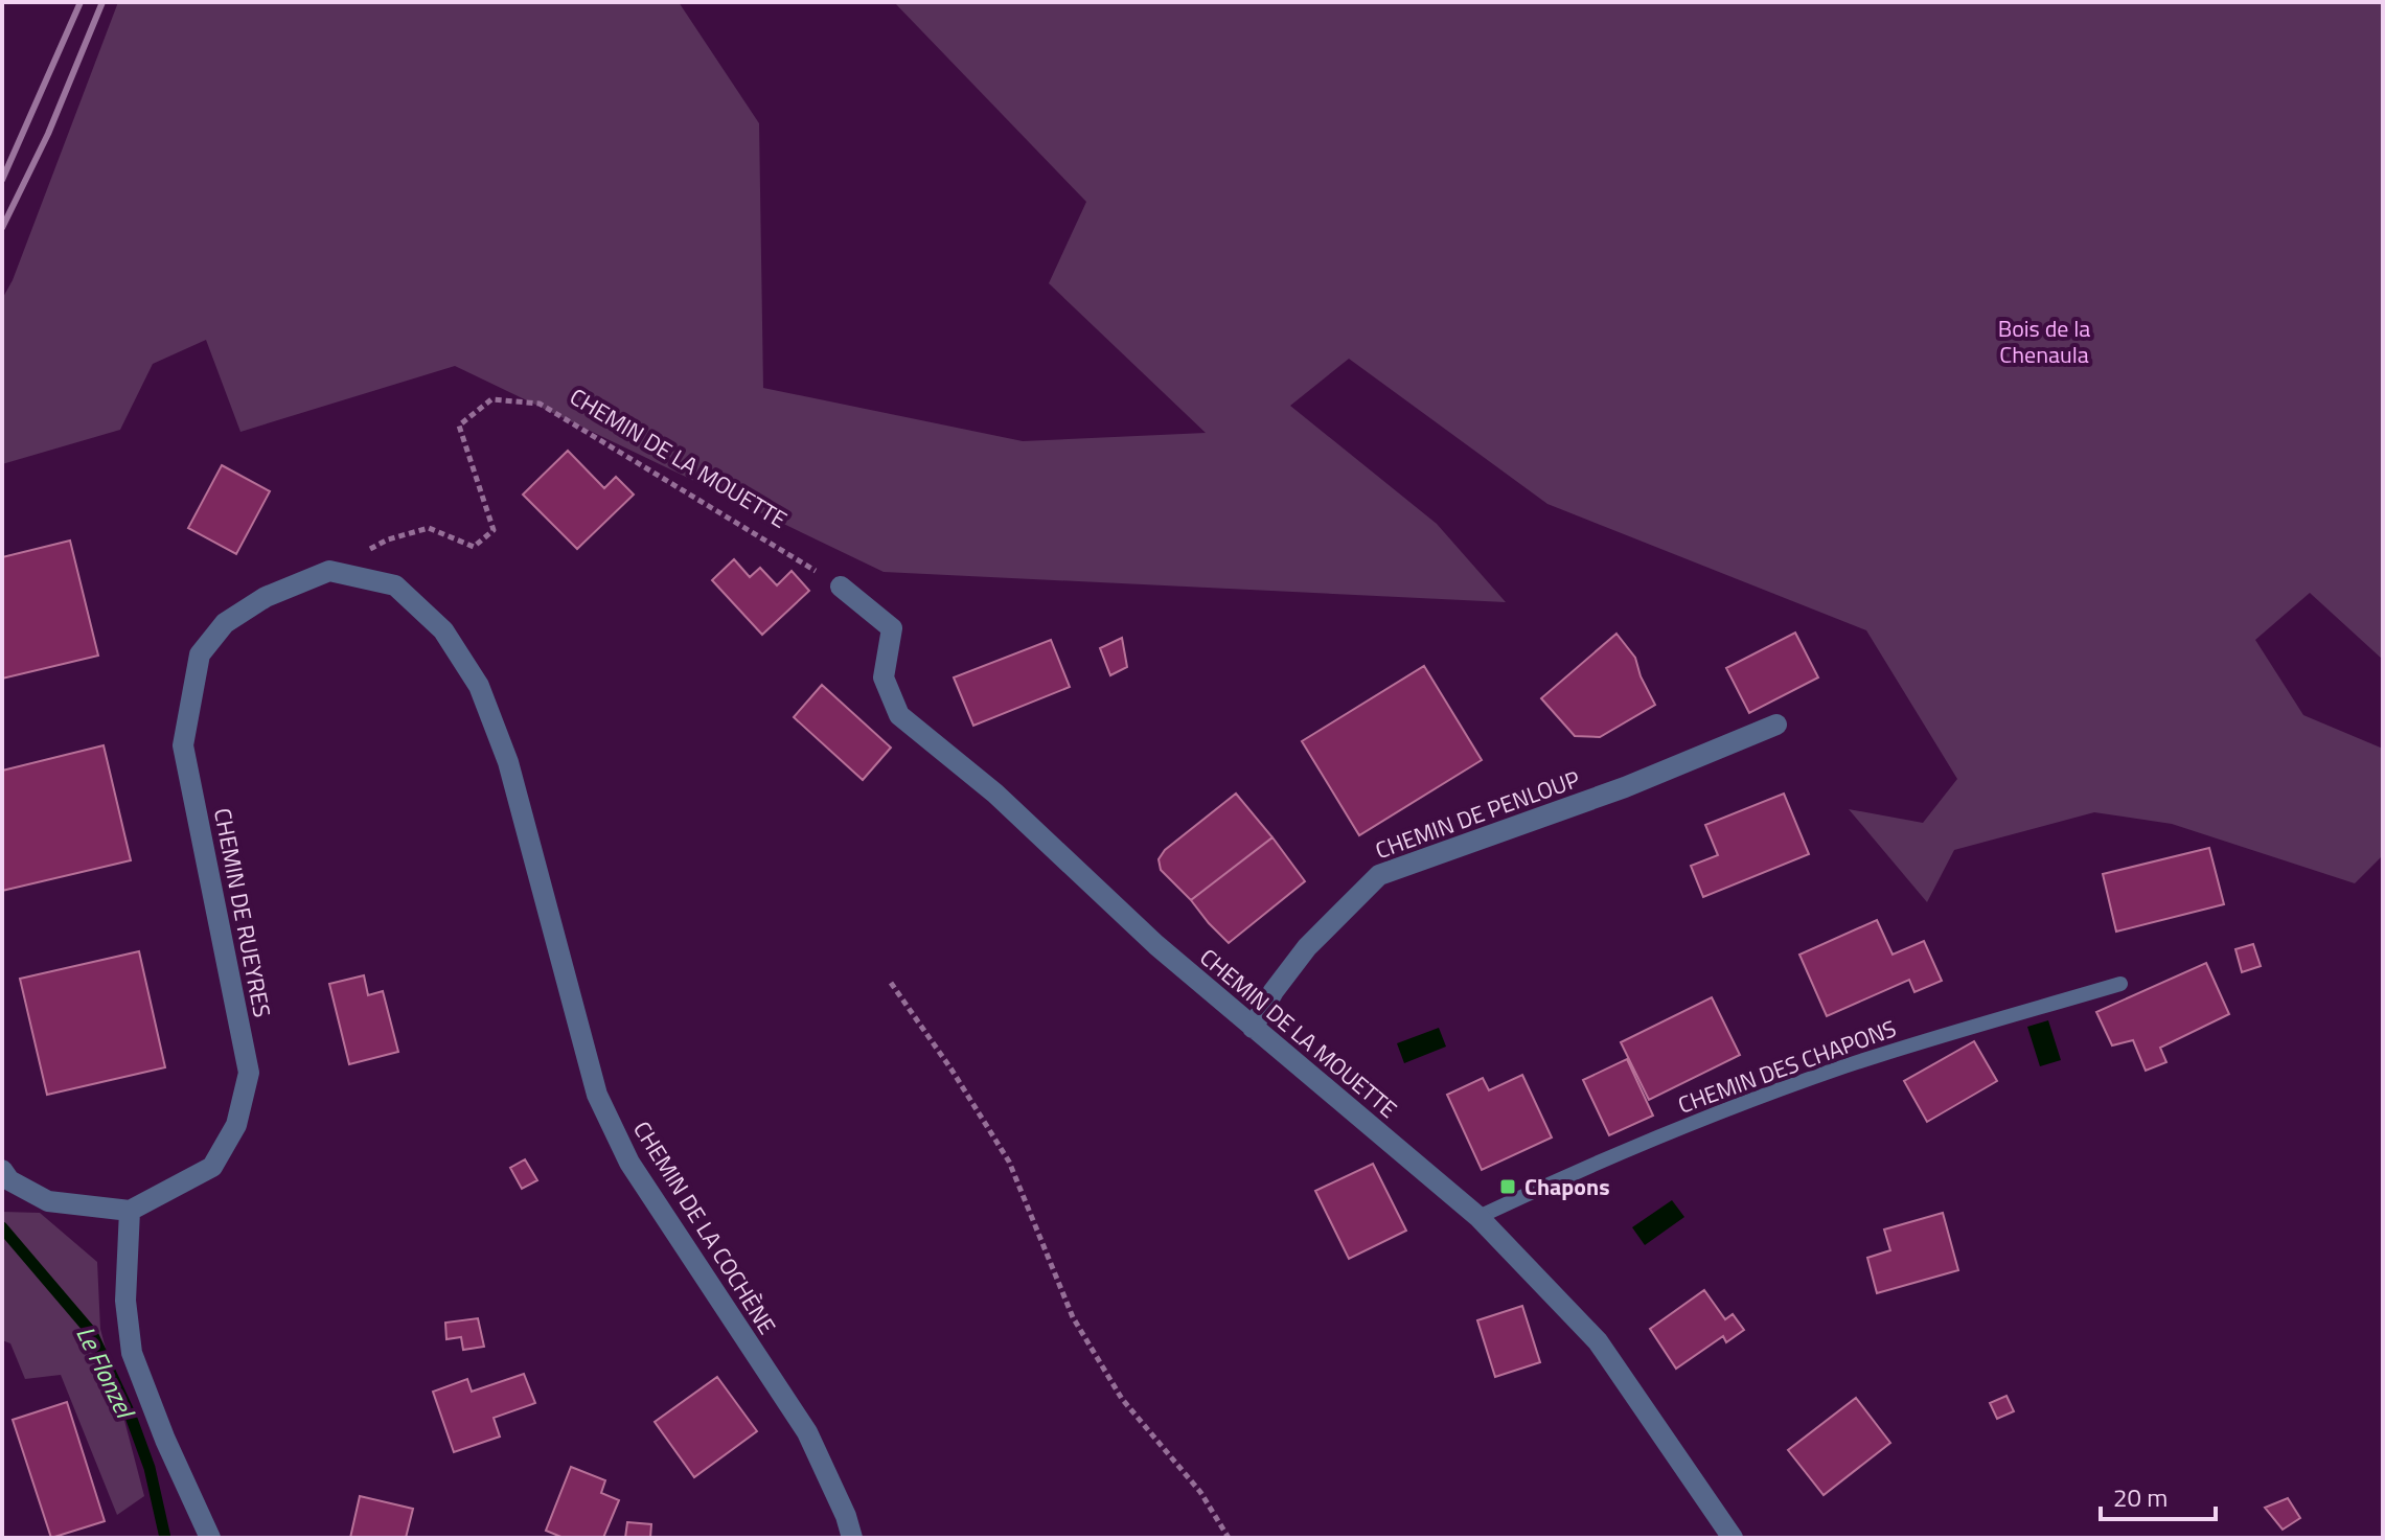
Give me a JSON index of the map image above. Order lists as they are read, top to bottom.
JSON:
{
  "streets": {
    "street": [
      "CHEMIN DE LA MOUETTE",
      "CHEMIN DE PENLOUP",
      "CHEMIN DE RUEYRES",
      "CHEMIN DE LA COCHÈNE"
    ],
    "lane": ["CHEMIN DES CHAPONS"]
  },
  "crossings": [
    ["CHEMIN DE LA MOUETTE", "CHEMIN DE PENLOUP"],
    ["CHEMIN DE LA MOUETTE", "CHEMIN DE RUEYRES"],
    ["CHEMIN DE LA MOUETTE", "CHEMIN DES CHAPONS"],
    ["CHEMIN DE LA MOUETTE", "CHEMIN DE LA COCHÈNE"],
    ["CHEMIN DE RUEYRES", "CHEMIN DE LA COCHÈNE"]
  ],
  "water": ["Le Flonzel"],
  "parks": ["Bois de la Chenaula"],
  "places": {
    "transit": ["Chapons"]
  },
  "scale_bar": "20 m"
}
